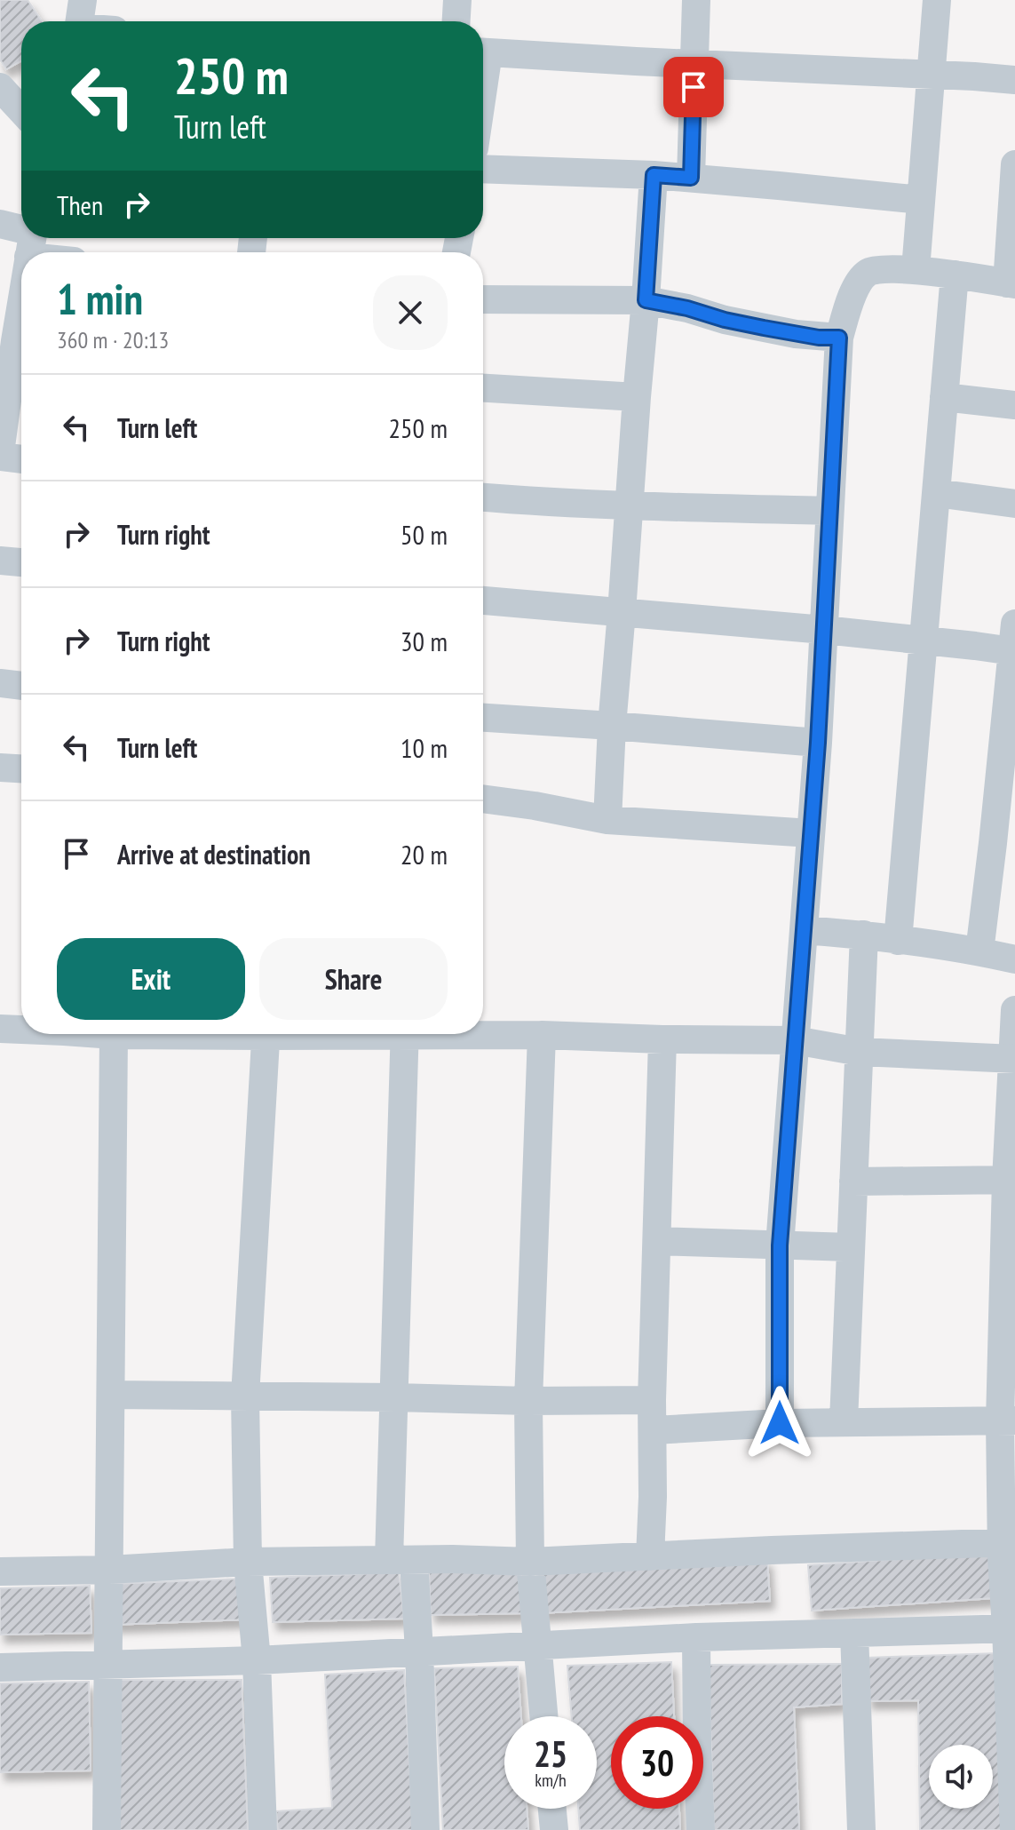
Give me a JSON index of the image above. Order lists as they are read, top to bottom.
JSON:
{
  "page": {
    "turn": ["250 m", "Turn left"],
    "then": "Then",
    "heading": ["1 min", "360 m · 20:13"],
    "list": [
      {
        "name": "Turn left",
        "value": "250 m"
      },
      {
        "name": "Turn right",
        "value": "50 m"
      },
      {
        "name": "Turn right",
        "value": "30 m"
      },
      {
        "name": "Turn left",
        "value": "10 m"
      },
      {
        "name": "Arrive at destination",
        "value": "20 m"
      }
    ],
    "buttons": ["Exit", "Share"],
    "speed": "25 km/h",
    "limit": "30"
  }
}
